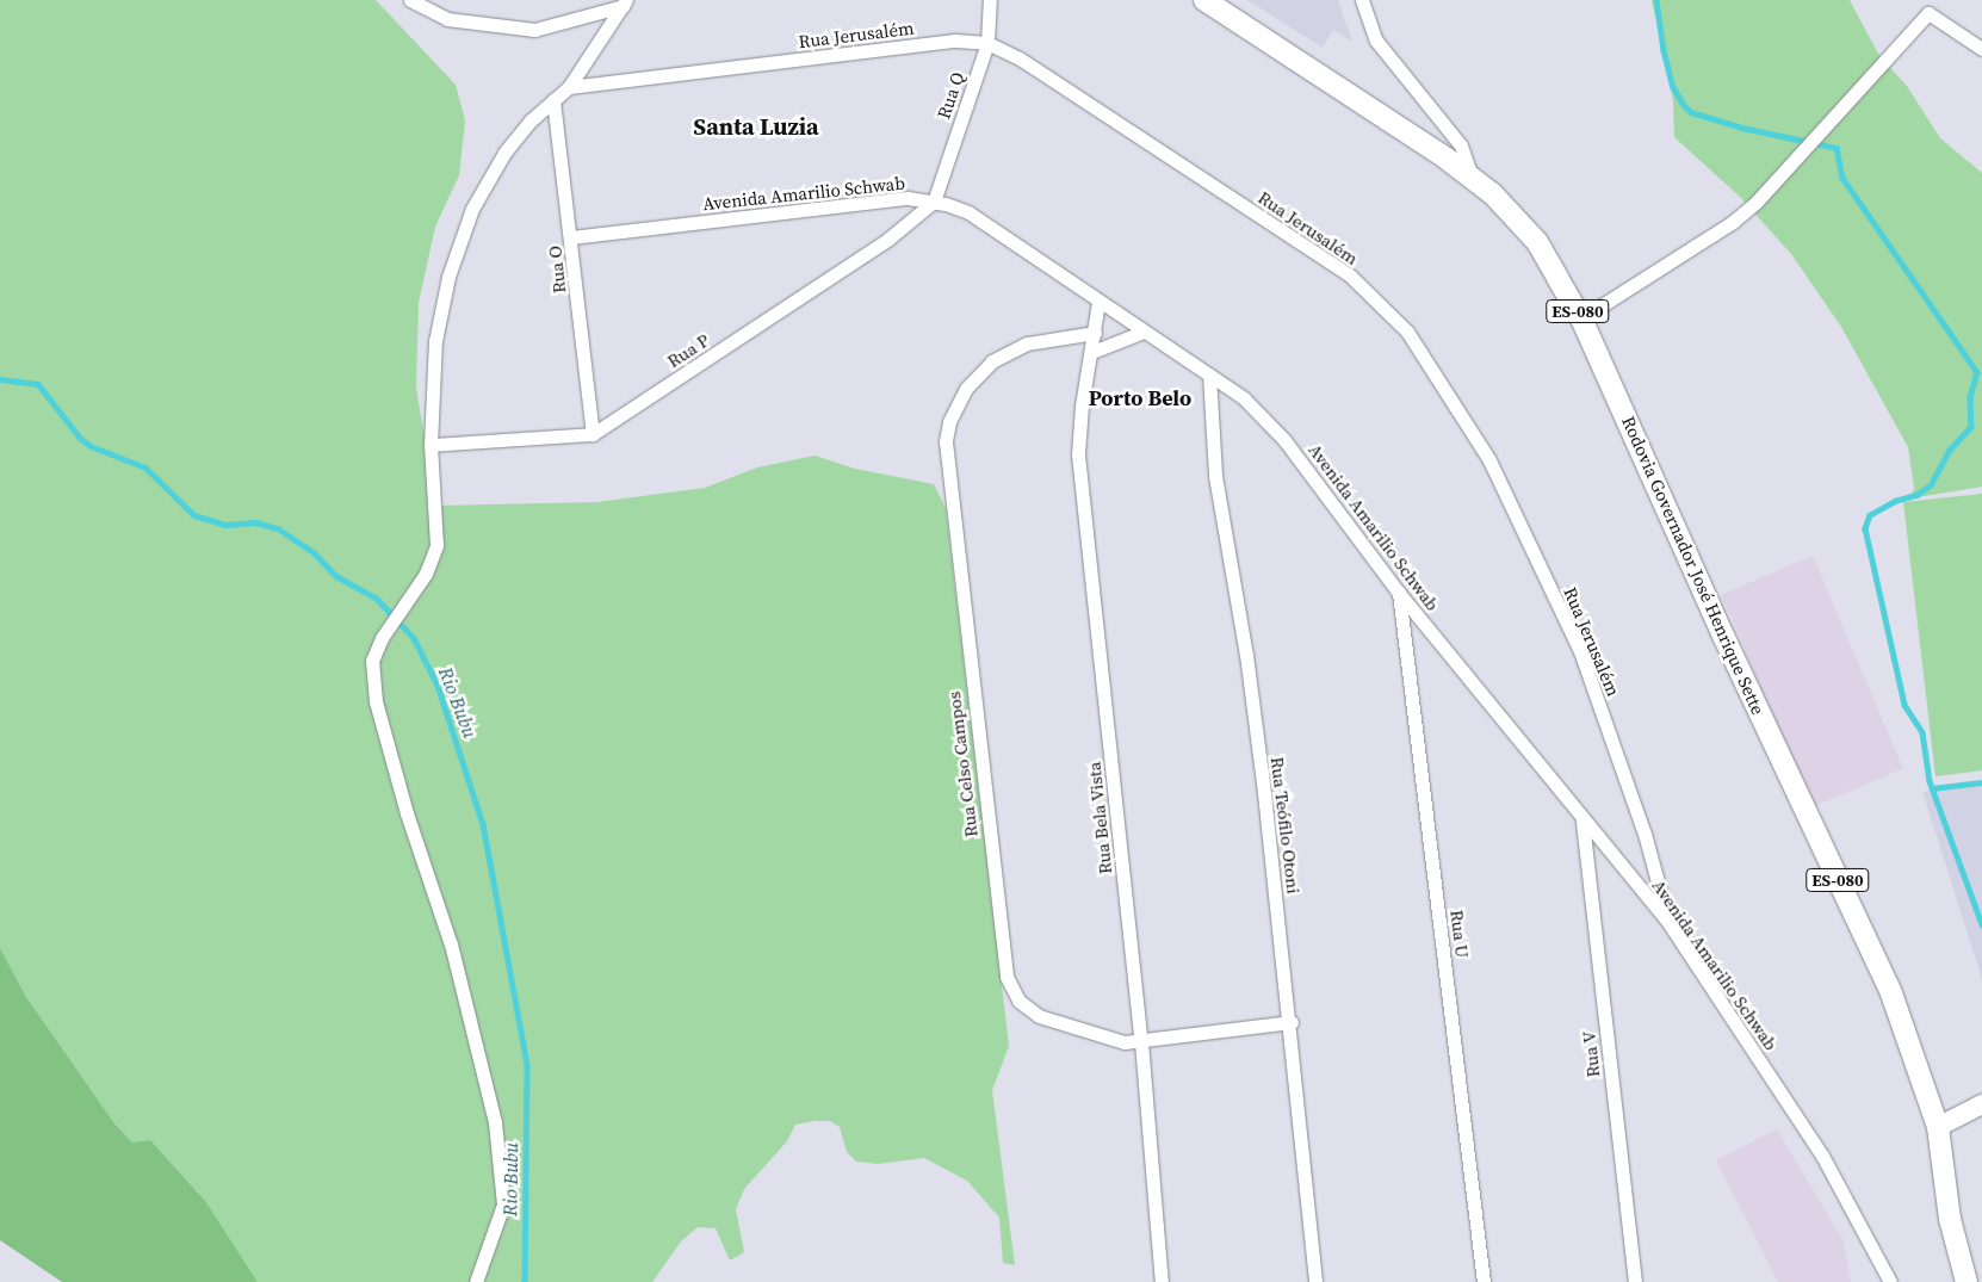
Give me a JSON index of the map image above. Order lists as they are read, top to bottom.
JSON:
{
  "streets": {
    "main road": ["ES-080", "Rodovia Governador José Henrique Sette"],
    "street": [
      "Rua Jerusalém",
      "Rua Q",
      "Avenida Amarilio Schwab",
      "Rua O",
      "Rua P",
      "Rua Celso Campos",
      "Rua Bela Vista",
      "Rua Teófilo Otoni",
      "Rua U",
      "Rua V"
    ]
  },
  "crossings": [
    ["Rua Jerusalém", "Rua Q"],
    ["Rua Jerusalém", "Avenida Amarilio Schwab"],
    ["Rua Q", "Avenida Amarilio Schwab"],
    ["Rua Q", "Rua P"],
    ["Avenida Amarilio Schwab", "Rua O"],
    ["Avenida Amarilio Schwab", "Rua P"],
    ["Avenida Amarilio Schwab", "Rua Bela Vista"],
    ["Avenida Amarilio Schwab", "Rua Teófilo Otoni"],
    ["Avenida Amarilio Schwab", "Rua U"],
    ["Avenida Amarilio Schwab", "Rua V"],
    ["Rua O", "Rua P"],
    ["Rua Celso Campos", "Rua Bela Vista"],
    ["Rua Celso Campos", "Rua Teófilo Otoni"]
  ],
  "districts": ["Santa Luzia", "Porto Belo"],
  "water": ["Rio Bubu"]
}
